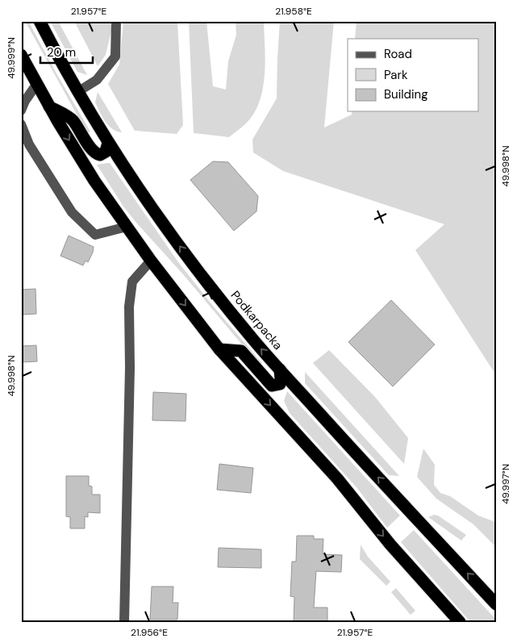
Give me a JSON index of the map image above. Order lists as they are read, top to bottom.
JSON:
{
  "streets": {
    "highway": ["Podkarpacka"]
  },
  "legend": ["Road", "Park", "Building"],
  "scale_bar": "20 m",
  "coordinates": [
    "21.957°E",
    "21.958°E",
    "49.999°N",
    "49.998°N",
    "49.997°N",
    "21.956°E"
  ]
}
